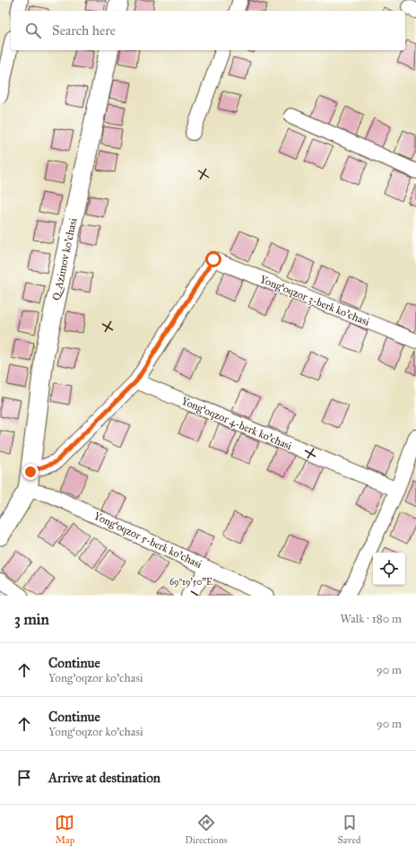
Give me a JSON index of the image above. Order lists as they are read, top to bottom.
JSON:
{
  "streets": {
    "main road": ["Q. Azimov ko'chasi"],
    "street": ["Yong‘oqzor 3-berk ko'chasi", "Yong‘oqzor 4-berk ko'chasi", "Yong‘oqzor 5-berk ko'chasi"]
  },
  "crossings": [
    ["Q. Azimov ko'chasi", "Yong‘oqzor 5-berk ko'chasi"],
    ["Yong‘oqzor 3-berk ko'chasi", "Yong‘oqzor 4-berk ko'chasi"]
  ],
  "page": {
    "search": "Search here",
    "heading": ["3 min", "Walk · 180 m"],
    "list": [
      ["Continue", "Yong'oqzor ko'chasi", "90 m"],
      ["Continue", "Yong‘oqzor ko'chasi", "90 m"],
      "Arrive at destination"
    ],
    "nav": ["Map", "Directions", "Saved"]
  },
  "coordinates": ["69°19'50\"E"]
}
